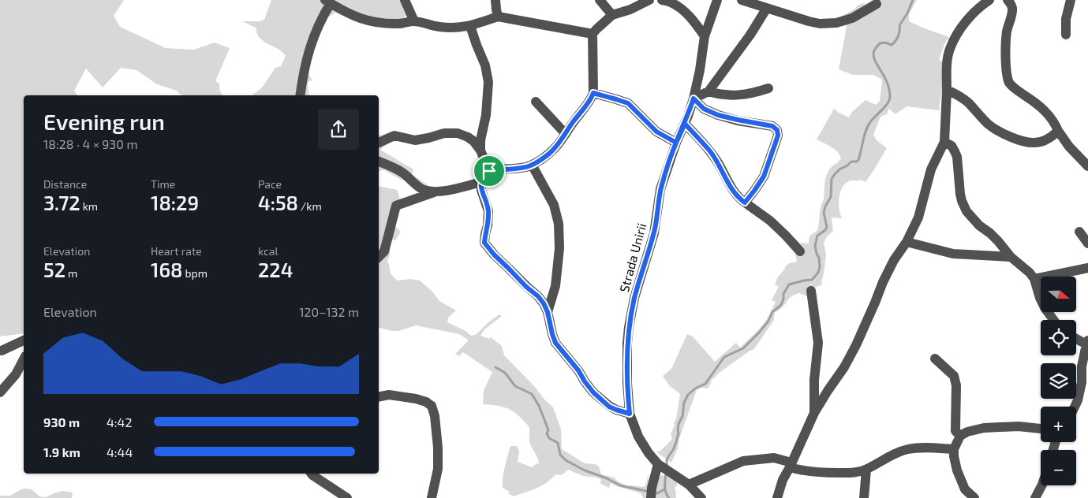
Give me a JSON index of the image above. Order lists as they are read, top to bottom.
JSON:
{
  "streets": {
    "street": ["Strada Unirii"]
  },
  "north": "right",
  "page": {
    "heading": ["Evening run", "18:28 · 4 × 930 m"],
    "stats": [
      ["Distance", "3.72 km"],
      ["Time", "18:29"],
      ["Pace", "4:58 /km"],
      ["Elevation", "52 m"],
      ["Heart rate", "168 bpm"],
      ["kcal", "224"]
    ],
    "map_buttons": ["+", "−"],
    "chart": ["Elevation", "120–132 m"],
    "list": [
      {
        "name": "930 m",
        "note": "4:42"
      },
      {
        "name": "1.9 km",
        "note": "4:44"
      }
    ]
  }
}
